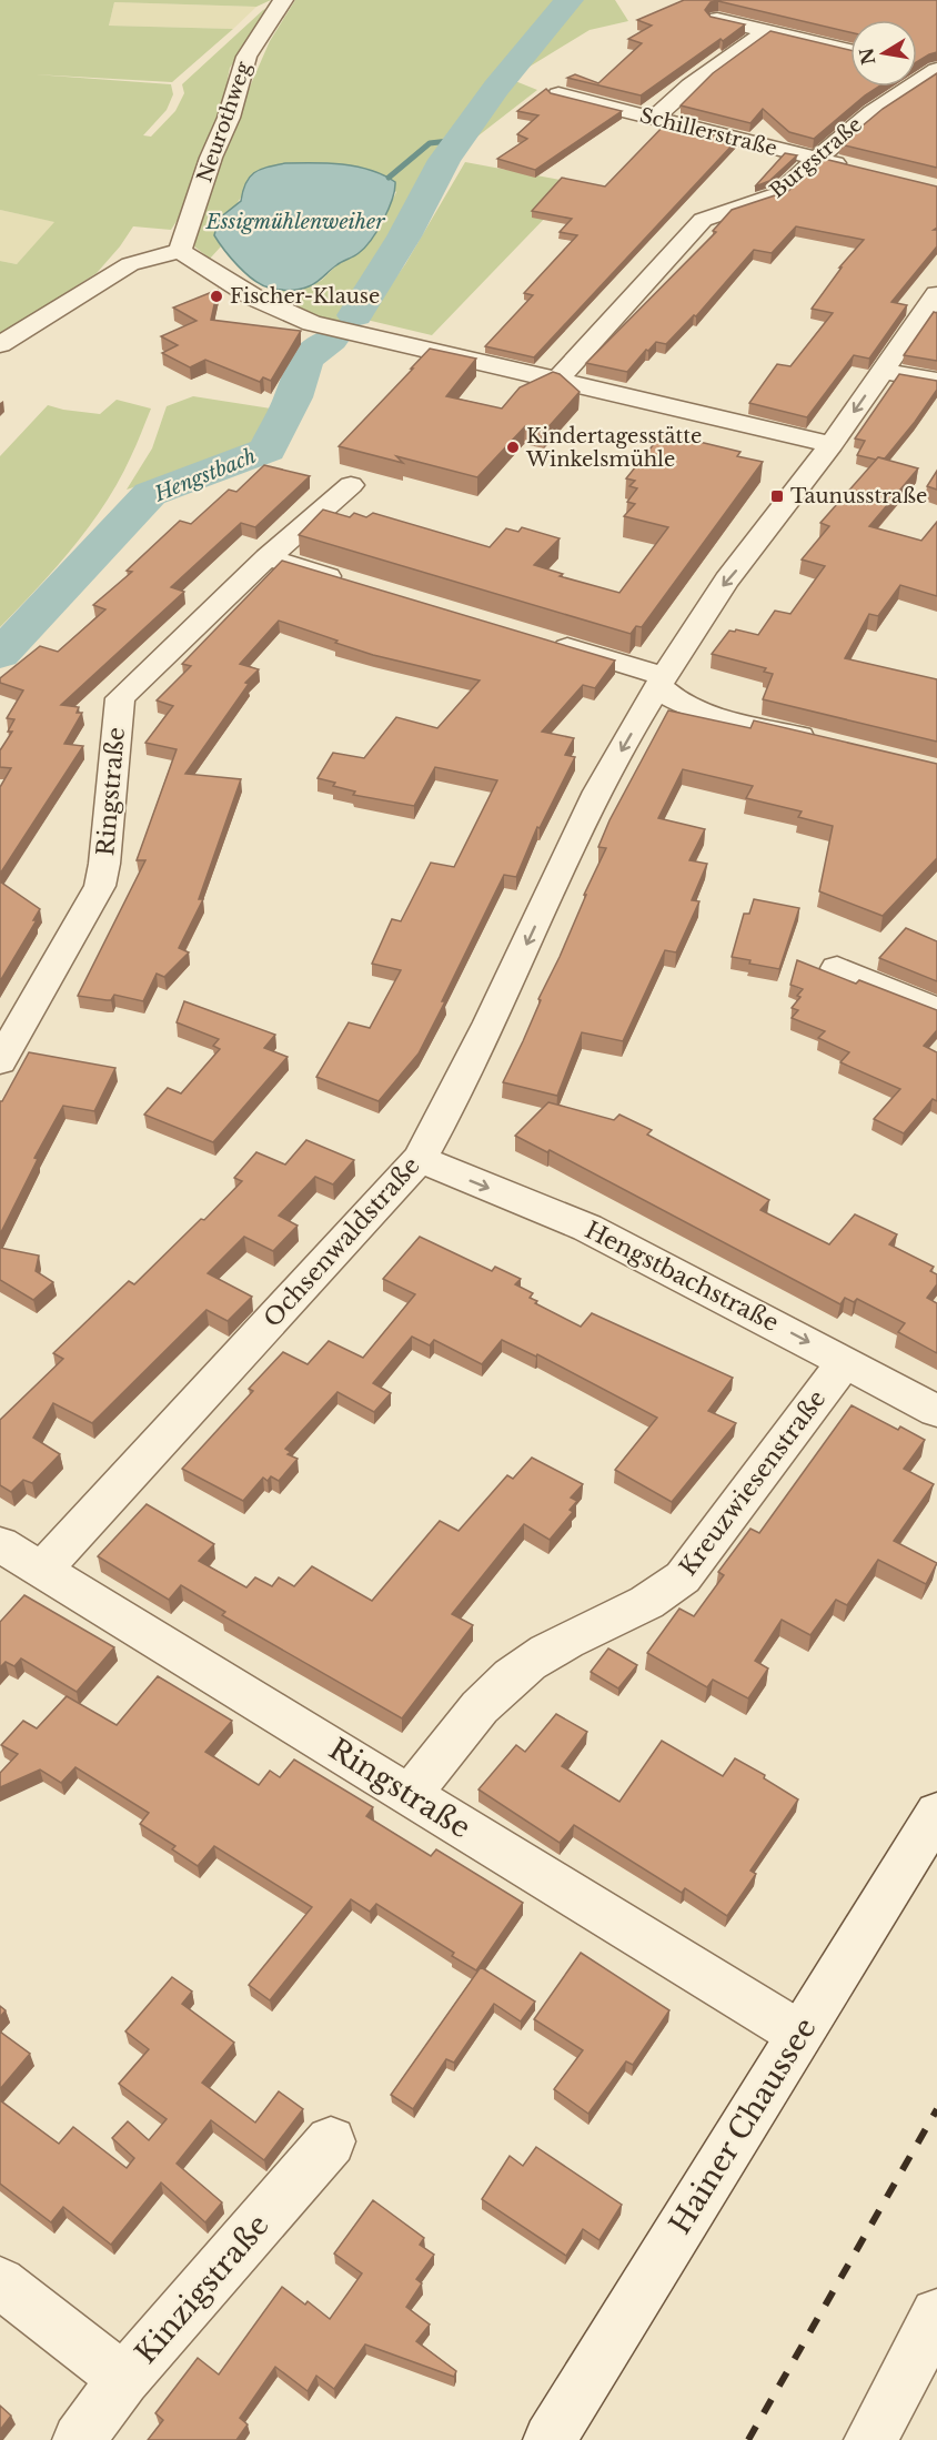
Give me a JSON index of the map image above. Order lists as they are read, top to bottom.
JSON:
{
  "streets": {
    "street": [
      "Neurothweg",
      "Schillerstraße",
      "Burgstraße",
      "Ringstraße",
      "Ochsenwaldstraße",
      "Hengstbachstraße",
      "Kreuzwiesenstraße",
      "Hainer Chaussee",
      "Kinzigstraße"
    ]
  },
  "crossings": [
    ["Schillerstraße", "Burgstraße"],
    ["Ringstraße", "Ochsenwaldstraße"],
    ["Ringstraße", "Kreuzwiesenstraße"],
    ["Ringstraße", "Hainer Chaussee"],
    ["Ochsenwaldstraße", "Hengstbachstraße"],
    ["Hengstbachstraße", "Kreuzwiesenstraße"]
  ],
  "one_way": ["Ochsenwaldstraße", "Hengstbachstraße"],
  "water": ["Essigmühlenweiher", "Hengstbach"],
  "places": {
    "other": ["Fischer-Klause", "Kindertagesstätte Winkelsmühle"],
    "transit": ["Taunusstraße"]
  },
  "north": "left"
}
